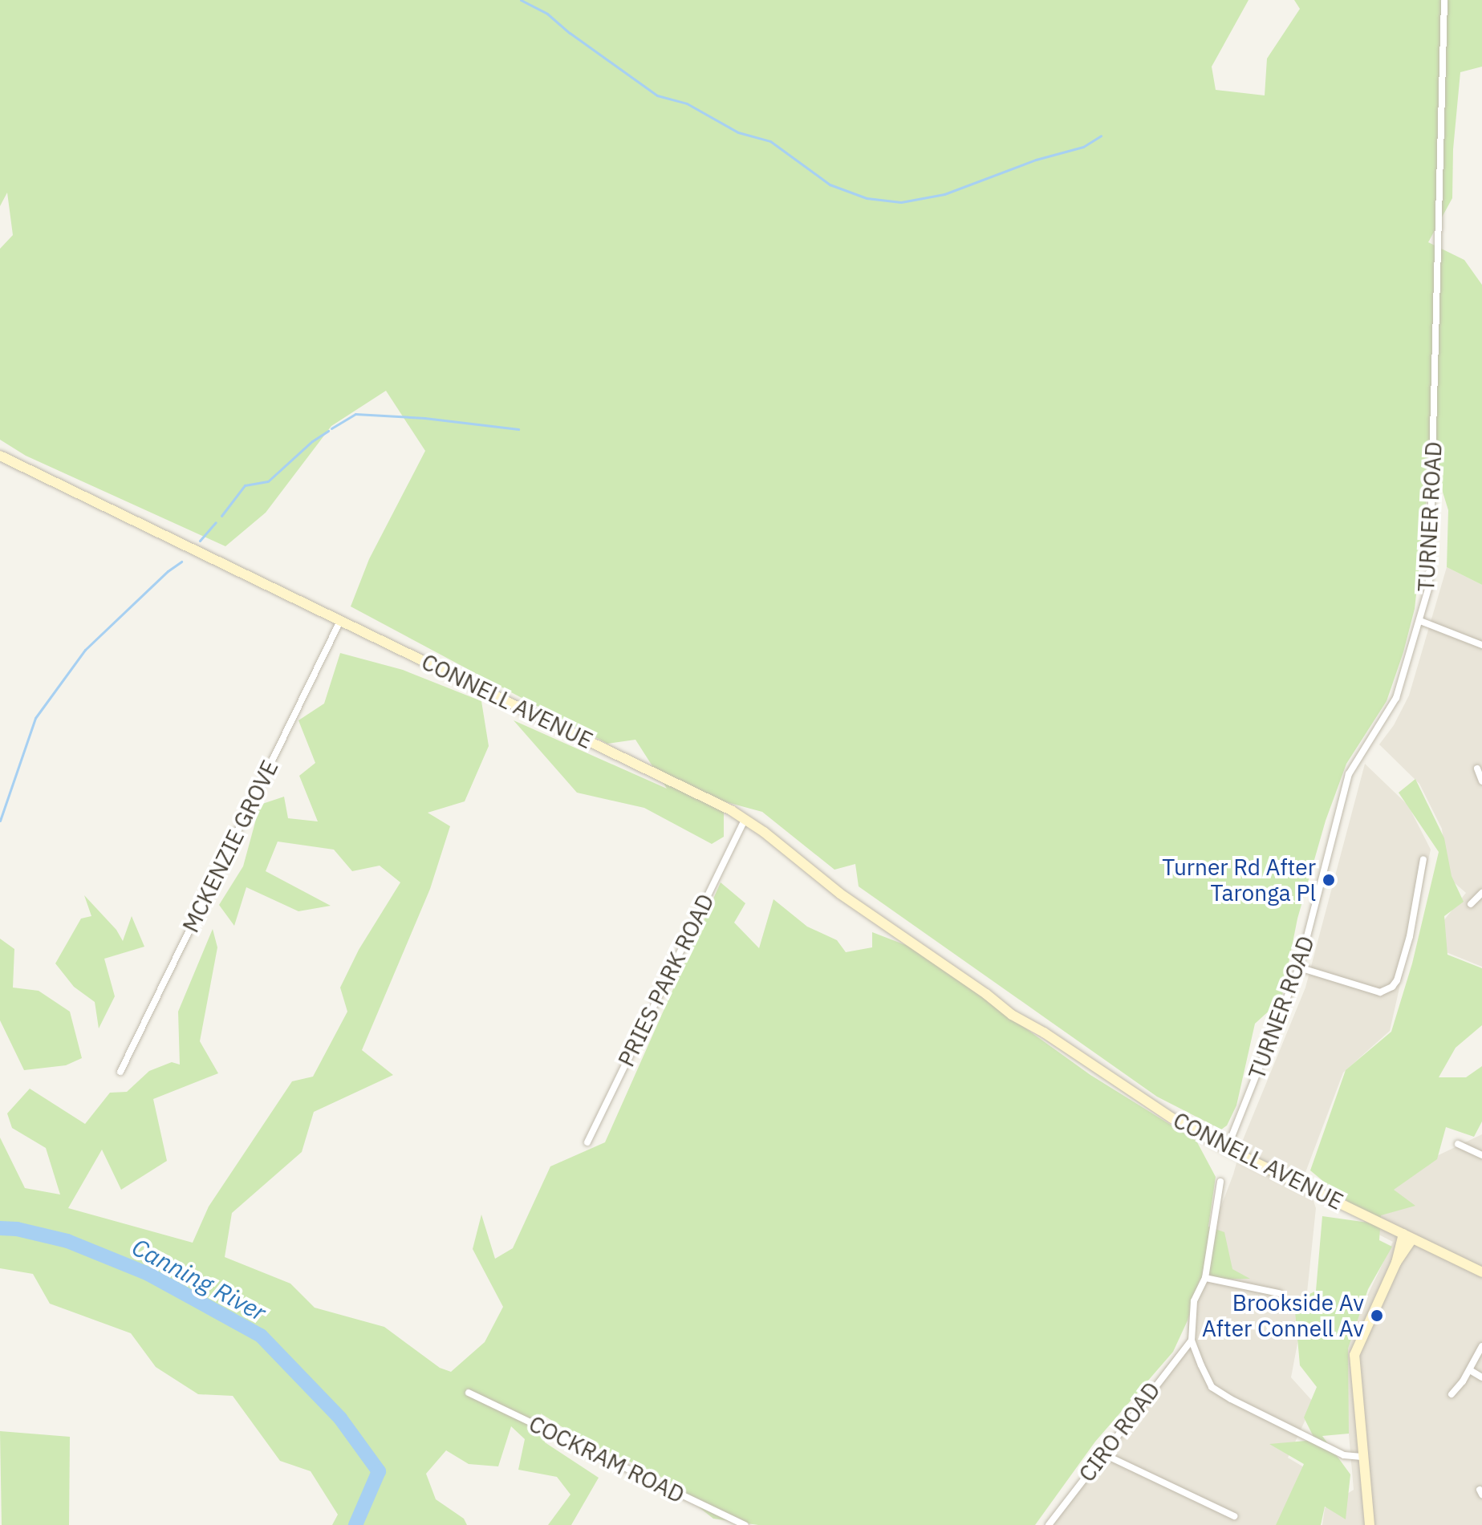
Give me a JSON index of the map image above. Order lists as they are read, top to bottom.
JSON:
{
  "streets": {
    "street": [
      "TURNER ROAD",
      "CONNELL AVENUE",
      "MCKENZIE GROVE",
      "PRIES PARK ROAD",
      "CIRO ROAD",
      "COCKRAM ROAD"
    ]
  },
  "crossings": [
    ["TURNER ROAD", "CONNELL AVENUE"],
    ["CONNELL AVENUE", "MCKENZIE GROVE"],
    ["CONNELL AVENUE", "PRIES PARK ROAD"]
  ],
  "water": ["Canning River"],
  "places": ["Turner Rd After Taronga Pl", "Brookside Av After Connell Av"]
}
